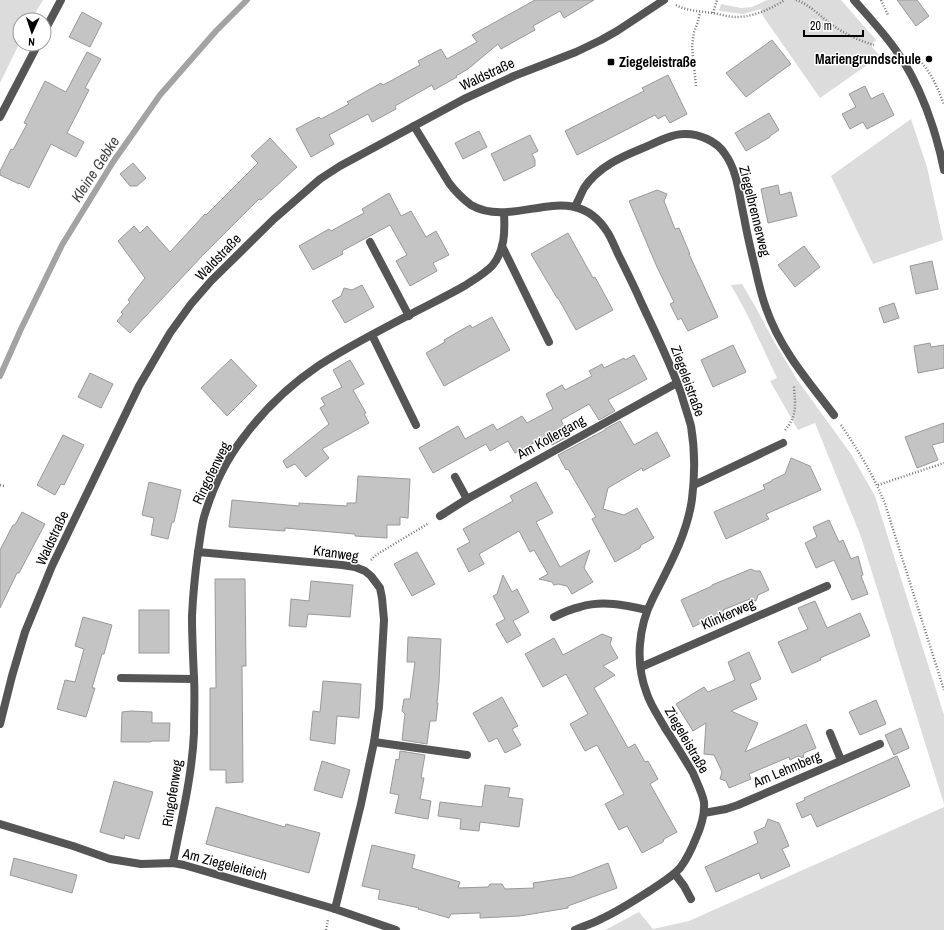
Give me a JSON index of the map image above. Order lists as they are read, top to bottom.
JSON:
{
  "streets": {
    "street": [
      "Waldstraße",
      "Ziegelbrennerweg",
      "Ziegeleistraße",
      "Am Kollergang",
      "Ringofenweg",
      "Kranweg",
      "Klinkerweg",
      "Am Lehmberg",
      "Am Ziegeleiteich"
    ]
  },
  "crossings": [
    ["Waldstraße", "Ziegeleistraße"],
    ["Ziegelbrennerweg", "Ziegeleistraße"],
    ["Ziegeleistraße", "Am Kollergang"],
    ["Ziegeleistraße", "Ringofenweg"],
    ["Ziegeleistraße", "Klinkerweg"],
    ["Ziegeleistraße", "Am Lehmberg"],
    ["Ringofenweg", "Kranweg"],
    ["Ringofenweg", "Am Ziegeleiteich"],
    ["Kranweg", "Am Ziegeleiteich"]
  ],
  "water": ["Kleine Gebke"],
  "places": {
    "other": ["Mariengrundschule"],
    "transit": ["Ziegeleistraße"]
  },
  "scale_bar": "20 m",
  "north": "bottom"
}
